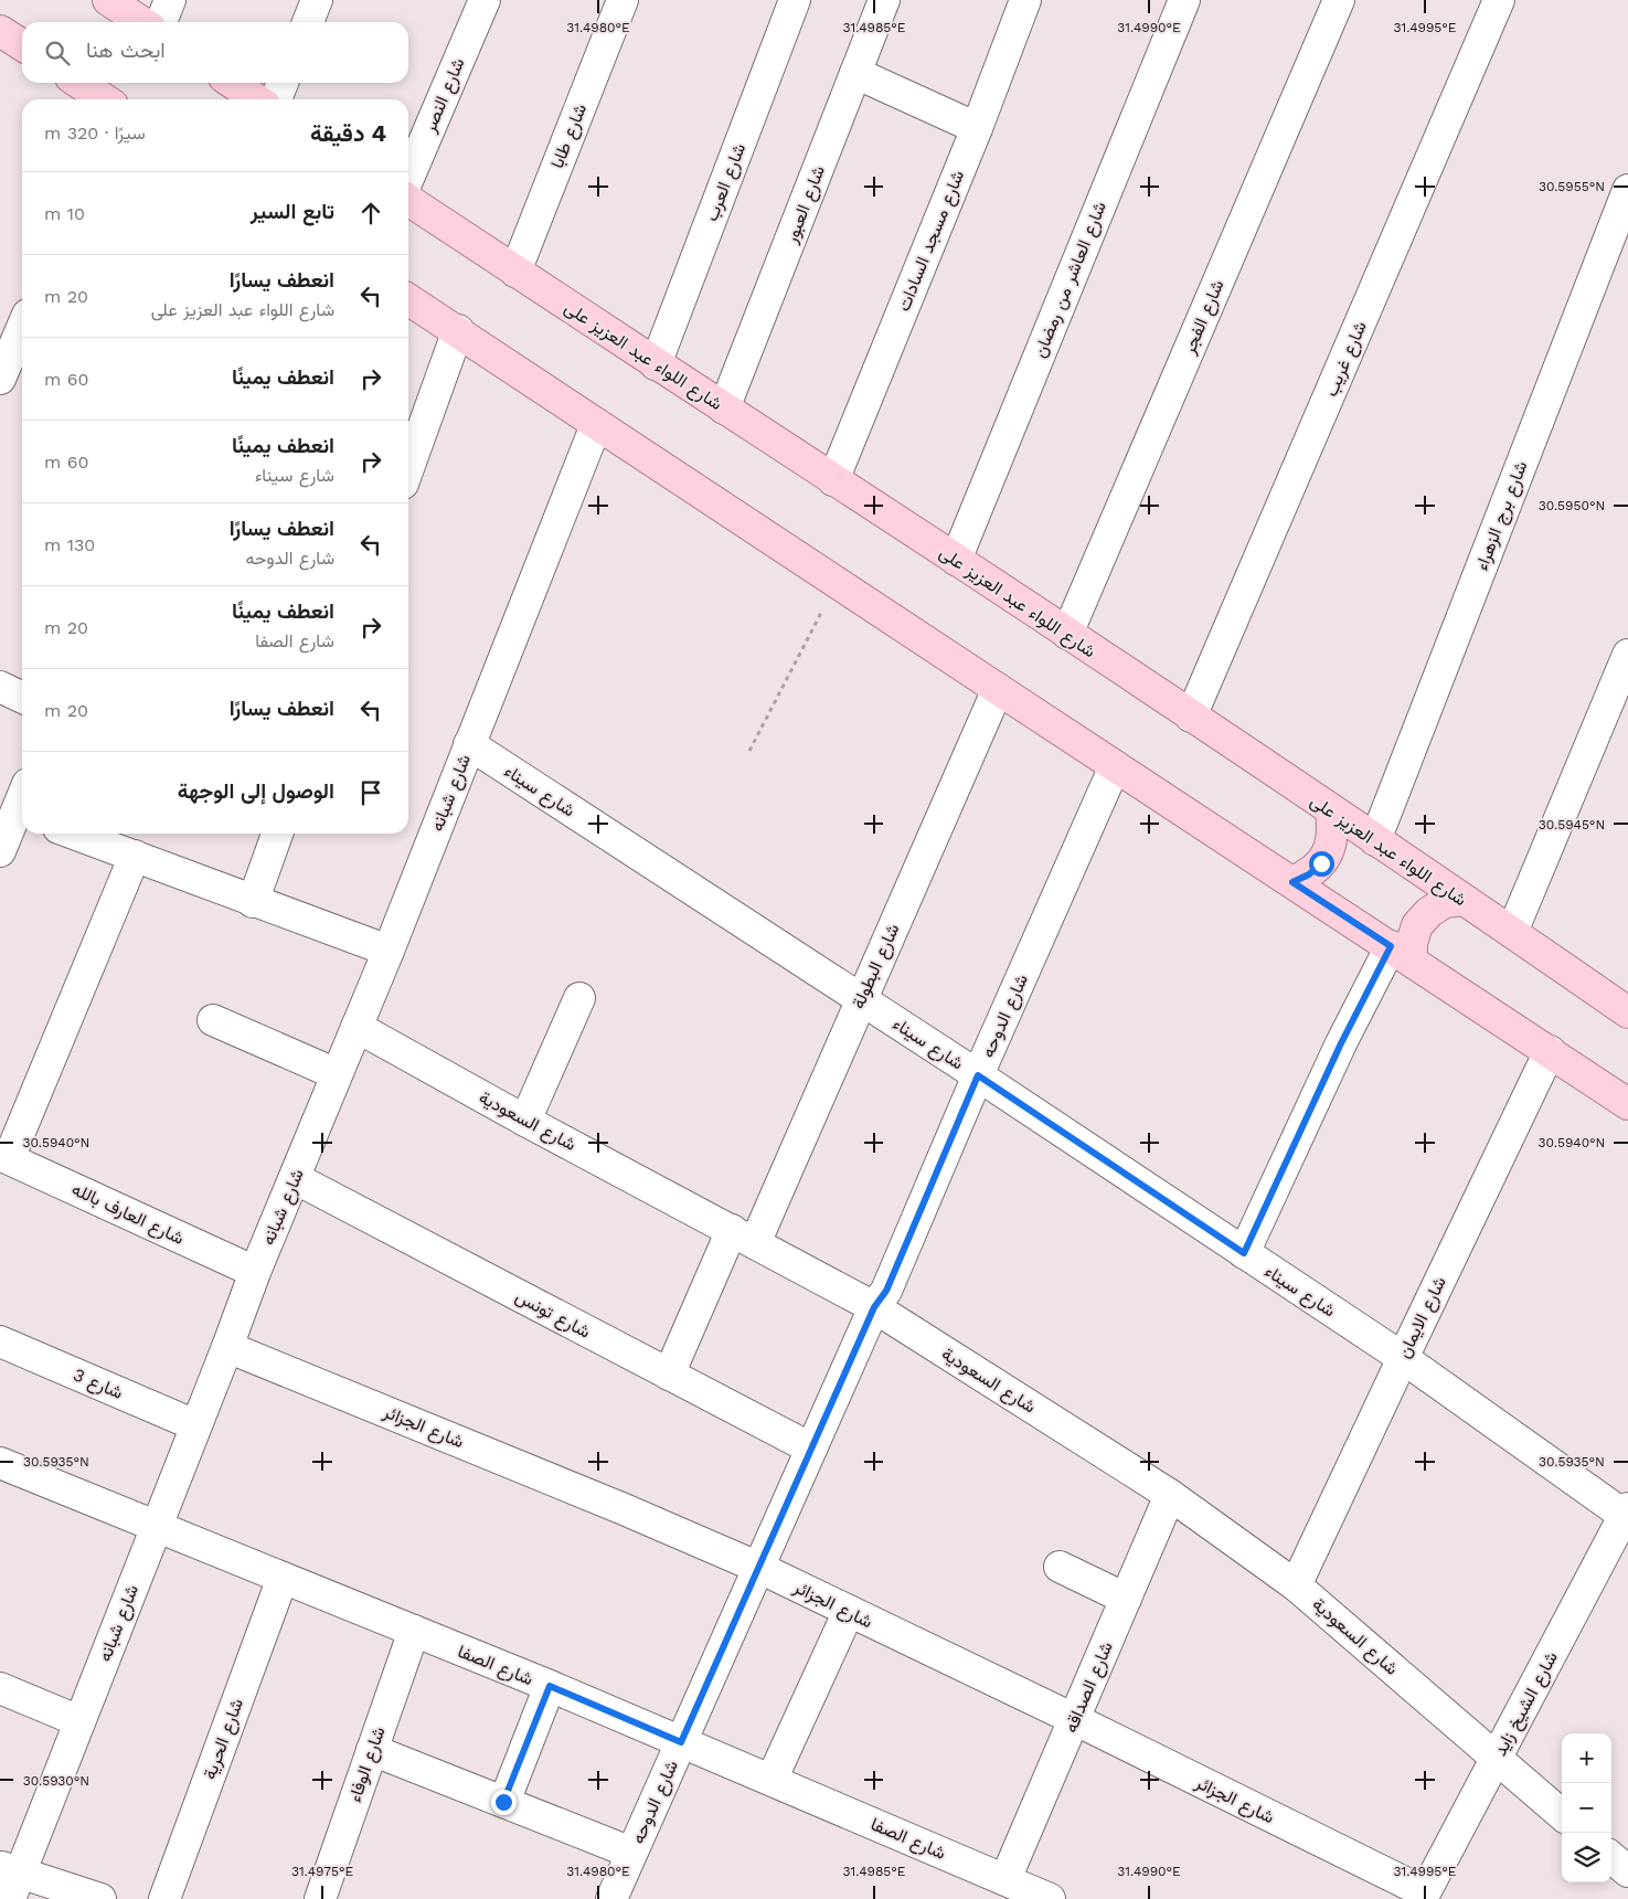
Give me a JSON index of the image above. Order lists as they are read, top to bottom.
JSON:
{
  "streets": {
    "main road": ["شارع اللواء عبد العزيز على"],
    "street": [
      "شارع النصر",
      "شارع طابا",
      "شارع العرب",
      "شارع العبور",
      "شارع مسجد السادات",
      "شارع العاشر من رمضان",
      "شارع الفجر",
      "شارع غريب",
      "شارع برج الزهراء",
      "شارع سيناء",
      "شارع شبانه",
      "شارع البطولة",
      "شارع الدوحه",
      "شارع السعودية",
      "شارع العارف بالله",
      "شارع تونس",
      "شارع الايمان",
      "شارع 3",
      "شارع الجزائر",
      "شارع الصفا",
      "شارع الصداقه",
      "شارع الشيخ زايد",
      "شارع الحرية",
      "شارع الوفاء"
    ]
  },
  "crossings": [
    ["شارع طابا", "شارع اللواء عبد العزيز على"],
    ["شارع العرب", "شارع اللواء عبد العزيز على"],
    ["شارع العبور", "شارع اللواء عبد العزيز على"],
    ["شارع مسجد السادات", "شارع اللواء عبد العزيز على"],
    ["شارع العاشر من رمضان", "شارع اللواء عبد العزيز على"],
    ["شارع الفجر", "شارع اللواء عبد العزيز على"],
    ["شارع اللواء عبد العزيز على", "شارع غريب"],
    ["شارع اللواء عبد العزيز على", "شارع برج الزهراء"],
    ["شارع سيناء", "شارع شبانه"],
    ["شارع سيناء", "شارع البطولة"],
    ["شارع سيناء", "شارع الدوحه"],
    ["شارع سيناء", "شارع الايمان"],
    ["شارع سيناء", "شارع الشيخ زايد"],
    ["شارع شبانه", "شارع السعودية"],
    ["شارع شبانه", "شارع العارف بالله"],
    ["شارع شبانه", "شارع تونس"],
    ["شارع شبانه", "شارع 3"],
    ["شارع شبانه", "شارع الجزائر"],
    ["شارع شبانه", "شارع الصفا"],
    ["شارع البطولة", "شارع السعودية"],
    ["شارع البطولة", "شارع تونس"],
    ["شارع الدوحه", "شارع السعودية"],
    ["شارع الدوحه", "شارع تونس"],
    ["شارع الدوحه", "شارع الجزائر"],
    ["شارع الدوحه", "شارع الصفا"],
    ["شارع السعودية", "شارع الايمان"],
    ["شارع السعودية", "شارع الصداقه"],
    ["شارع السعودية", "شارع الشيخ زايد"],
    ["شارع الجزائر", "شارع الصداقه"],
    ["شارع الجزائر", "شارع الشيخ زايد"],
    ["شارع الصفا", "شارع الصداقه"],
    ["شارع الصفا", "شارع الحرية"],
    ["شارع الصفا", "شارع الوفاء"]
  ],
  "page": {
    "search": "ابحث هنا",
    "heading": ["4 دقيقة", "سيرًا · 320 m"],
    "list": [
      ["تابع السير", "10 m"],
      ["انعطف يسارًا", "شارع اللواء عبد العزيز على", "20 m"],
      ["انعطف يمينًا", "60 m"],
      ["انعطف يمينًا", "شارع سيناء", "60 m"],
      ["انعطف يسارًا", "شارع الدوحه", "130 m"],
      ["انعطف يمينًا", "شارع الصفا", "20 m"],
      ["انعطف يسارًا", "20 m"],
      "الوصول إلى الوجهة"
    ],
    "map_buttons": ["+", "−"]
  },
  "coordinates": [
    "31.4980°E",
    "31.4985°E",
    "31.4990°E",
    "31.4995°E",
    "30.5955°N",
    "30.5950°N",
    "30.5945°N",
    "30.5940°N",
    "30.5935°N",
    "30.5930°N",
    "31.4975°E"
  ]
}
